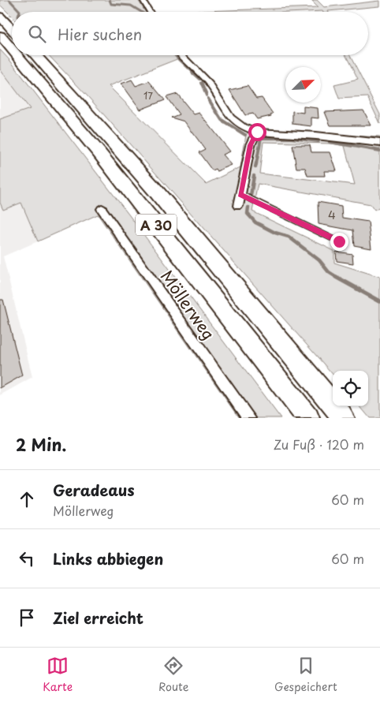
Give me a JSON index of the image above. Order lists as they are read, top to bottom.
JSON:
{
  "streets": {
    "highway": ["A 30"],
    "street": ["Möllerweg"]
  },
  "house_numbers": ["17", "4"],
  "north": "top right",
  "page": {
    "search": "Hier suchen",
    "heading": ["2 Min.", "Zu Fuß · 120 m"],
    "list": [
      ["Geradeaus", "Möllerweg", "60 m"],
      ["Links abbiegen", "60 m"],
      "Ziel erreicht"
    ],
    "nav": ["Karte", "Route", "Gespeichert"]
  }
}
